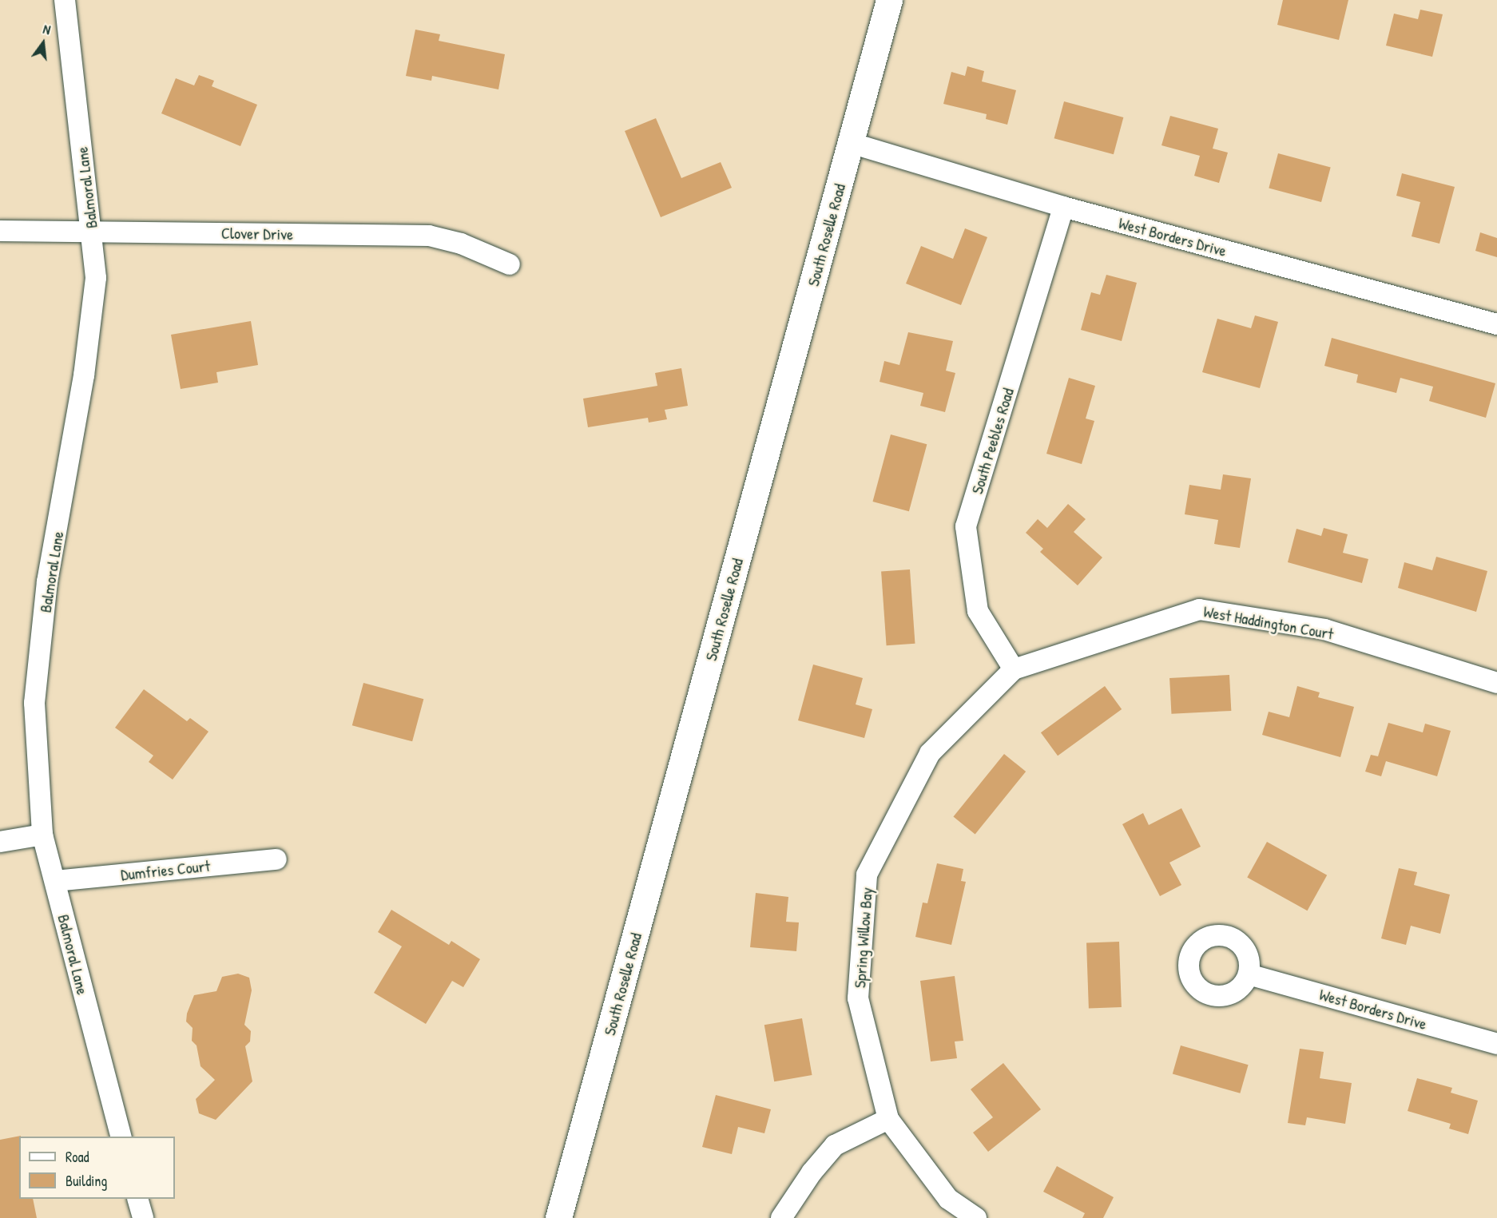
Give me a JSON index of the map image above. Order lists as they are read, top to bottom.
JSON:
{
  "streets": {
    "main road": ["South Roselle Road"],
    "street": [
      "Balmoral Lane",
      "Clover Drive",
      "West Borders Drive",
      "South Peebles Road",
      "West Haddington Court",
      "Dumfries Court",
      "Spring Willow Bay"
    ]
  },
  "crossings": [
    ["Balmoral Lane", "Clover Drive"],
    ["Balmoral Lane", "Dumfries Court"],
    ["South Roselle Road", "West Borders Drive"],
    ["West Borders Drive", "South Peebles Road"],
    ["South Peebles Road", "West Haddington Court"],
    ["South Peebles Road", "Spring Willow Bay"],
    ["West Haddington Court", "Spring Willow Bay"]
  ],
  "legend": ["Road", "Building"],
  "north": "top"
}
